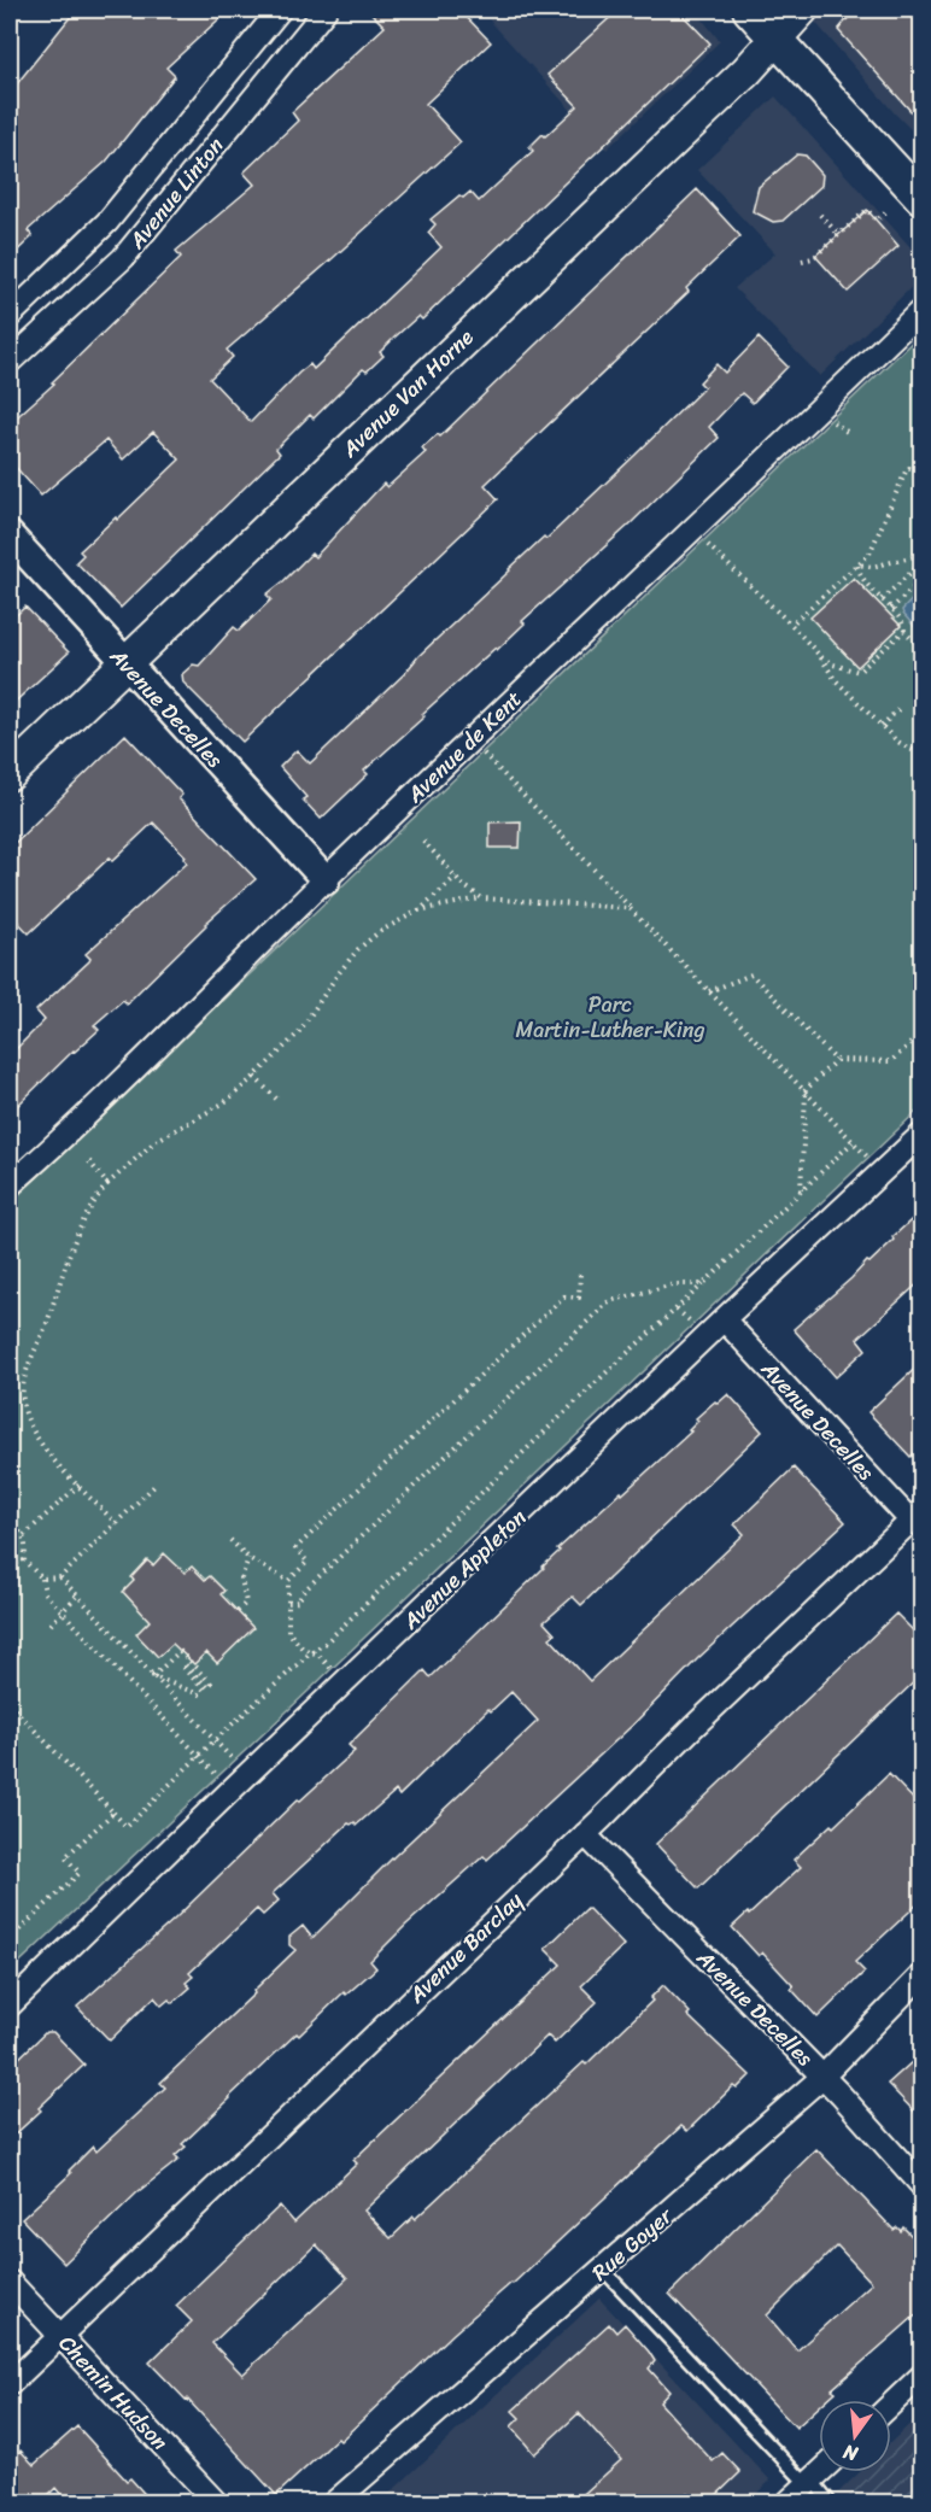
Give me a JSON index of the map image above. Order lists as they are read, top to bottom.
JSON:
{
  "streets": {
    "main road": ["Avenue Van Horne"],
    "street": [
      "Avenue Linton",
      "Avenue Decelles",
      "Avenue de Kent",
      "Avenue Appleton",
      "Avenue Barclay",
      "Rue Goyer",
      "Chemin Hudson"
    ]
  },
  "crossings": [
    ["Avenue Van Horne", "Avenue Decelles"],
    ["Avenue Decelles", "Avenue de Kent"],
    ["Avenue Decelles", "Avenue Appleton"],
    ["Avenue Decelles", "Avenue Barclay"],
    ["Avenue Decelles", "Rue Goyer"],
    ["Avenue Barclay", "Chemin Hudson"]
  ],
  "parks": ["Parc Martin-Luther-King"],
  "north": "bottom"
}
